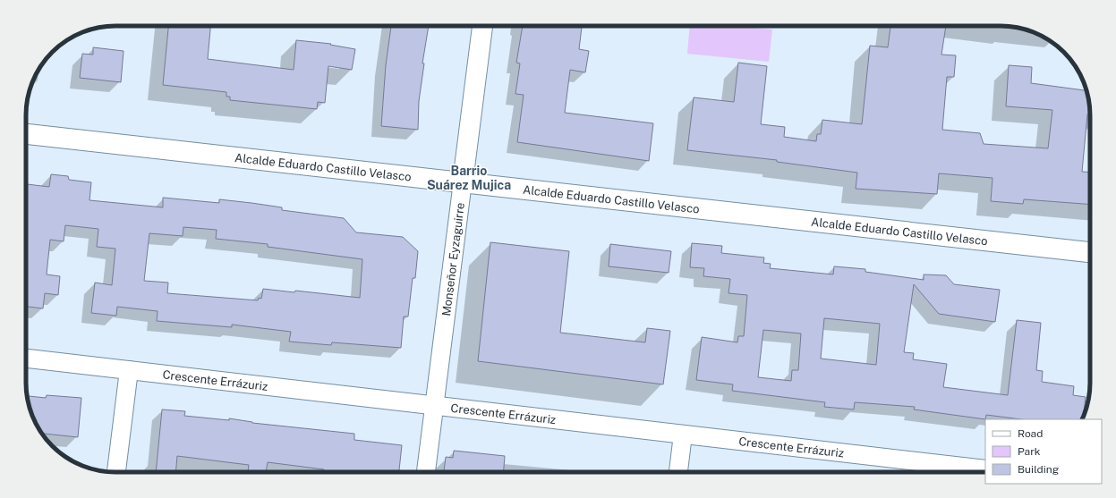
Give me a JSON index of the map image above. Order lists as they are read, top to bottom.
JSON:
{
  "streets": {
    "main road": ["Alcalde Eduardo Castillo Velasco", "Monseñor Eyzaguirre"],
    "street": ["Crescente Errázuriz"]
  },
  "crossings": [
    ["Alcalde Eduardo Castillo Velasco", "Monseñor Eyzaguirre"],
    ["Monseñor Eyzaguirre", "Crescente Errázuriz"]
  ],
  "districts": ["Barrio Suárez Mujica"],
  "legend": ["Road", "Park", "Building"]
}
